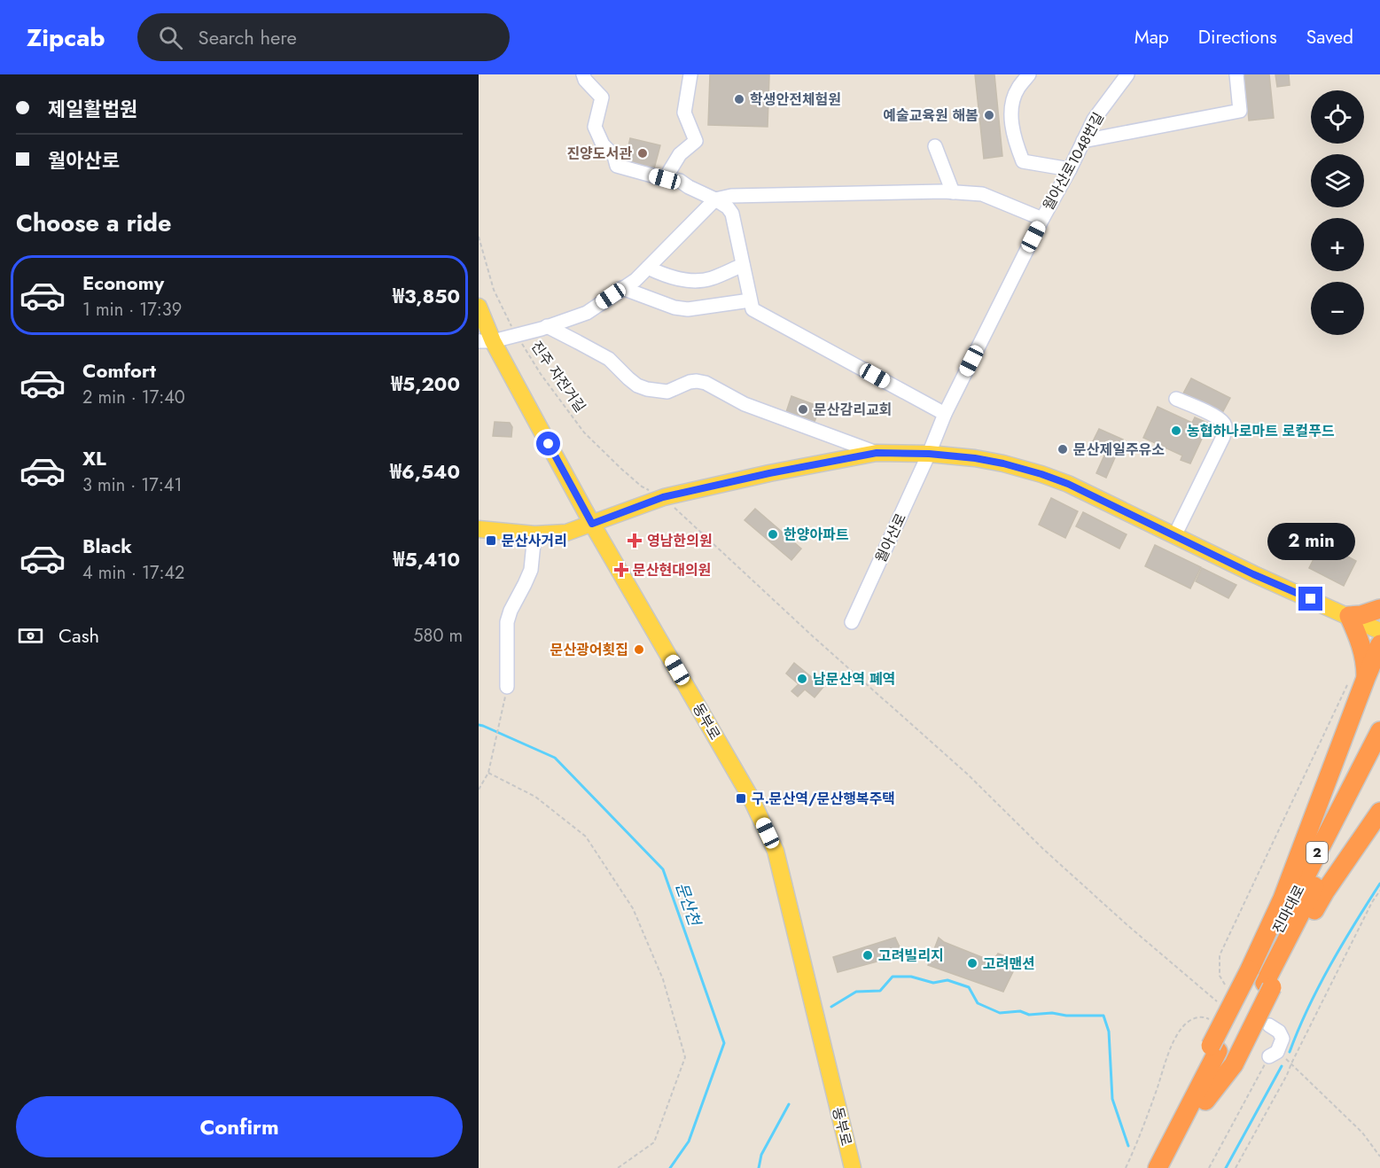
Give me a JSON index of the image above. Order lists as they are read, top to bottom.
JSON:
{
  "streets": {
    "highway": ["2", "진마대로"],
    "main road": ["동부로"],
    "street": ["월아산로1048번길", "월아산로"],
    "path": ["진주 자전거길"]
  },
  "crossings": [
    ["월아산로1048번길", "월아산로"],
    ["2", "진마대로"]
  ],
  "water": ["문산천"],
  "places": {
    "other": [
      "학생안전체험원",
      "예술교육원 해봄",
      "진양도서관",
      "문산감리교회",
      "농협하나로마트 로컬푸드",
      "문산제일주유소",
      "한양아파트",
      "문산광어횟집",
      "남문산역 폐역",
      "고려빌리지",
      "고려맨션"
    ],
    "transit": ["문산사거리", "구.문산역/문산행복주택"],
    "health": ["영남한의원", "문산현대의원"]
  },
  "page": {
    "header": "Zipcab",
    "search": "Search here",
    "nav": ["Map", "Directions", "Saved"],
    "banner": ["제일활법원", "월아산로"],
    "map_buttons": ["+", "−"],
    "heading": "Choose a ride",
    "list": [
      {
        "name": "Economy",
        "note": "1 min · 17:39",
        "value": "₩3,850"
      },
      {
        "name": "Comfort",
        "note": "2 min · 17:40",
        "value": "₩5,200"
      },
      {
        "name": "XL",
        "note": "3 min · 17:41",
        "value": "₩6,540"
      },
      {
        "name": "Black",
        "note": "4 min · 17:42",
        "value": "₩5,410"
      }
    ],
    "bubble": "2 min",
    "pay": ["Cash", "580 m"],
    "buttons": "Confirm"
  }
}
